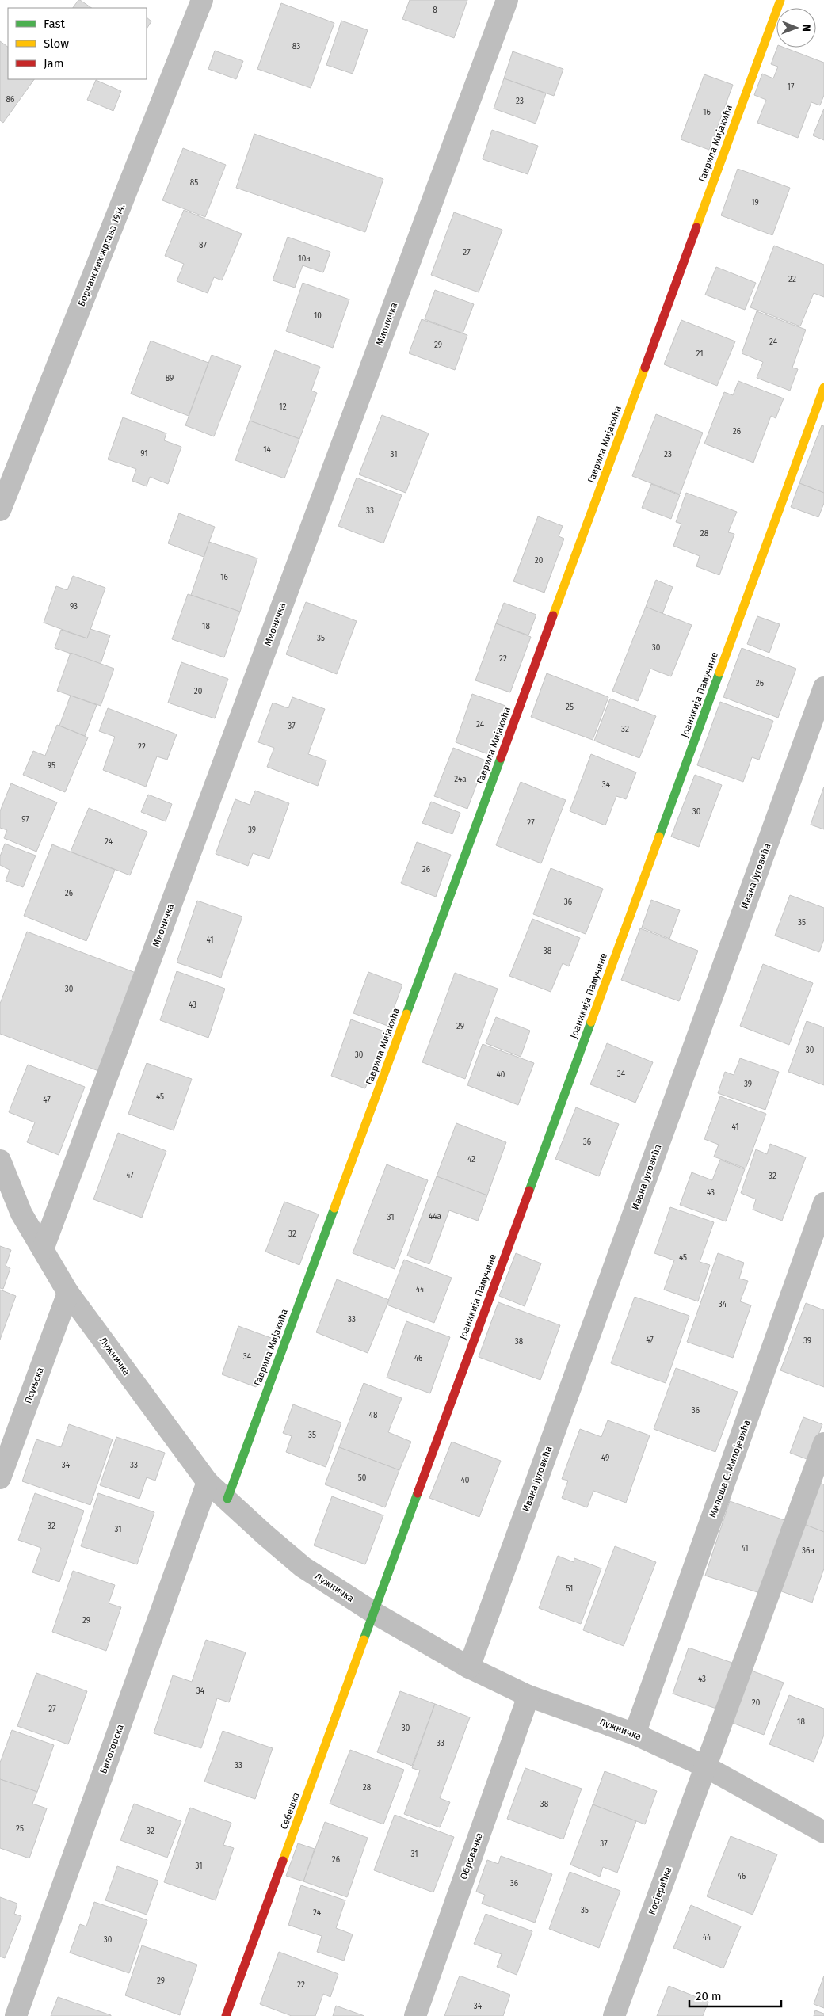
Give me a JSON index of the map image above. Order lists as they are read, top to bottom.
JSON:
{
  "streets": {
    "street": [
      "Гаврила Мијакића",
      "Борчанских жртава 1914.",
      "Мионичка",
      "Јоаникија Памучине",
      "Ивана Југовића",
      "Лужничка",
      "Псуњска",
      "Милоша С. Милојевића",
      "Билогорска",
      "Себешка",
      "Обровачка",
      "Косјерићка"
    ]
  },
  "crossings": [
    ["Гаврила Мијакића", "Лужничка"],
    ["Мионичка", "Лужничка"],
    ["Јоаникија Памучине", "Лужничка"],
    ["Јоаникија Памучине", "Себешка"],
    ["Ивана Југовића", "Лужничка"],
    ["Лужничка", "Псуњска"],
    ["Лужничка", "Милоша С. Милојевића"],
    ["Лужничка", "Билогорска"],
    ["Лужничка", "Себешка"],
    ["Лужничка", "Обровачка"],
    ["Лужничка", "Косјерићка"]
  ],
  "house_numbers": [
    "8",
    "83",
    "17",
    "86",
    "23",
    "16",
    "85",
    "19",
    "87",
    "27",
    "10a",
    "22",
    "10",
    "24",
    "29",
    "21",
    "89",
    "12",
    "26",
    "14",
    "91",
    "31",
    "23",
    "33",
    "28",
    "20",
    "16",
    "93",
    "18",
    "35",
    "30",
    "22",
    "26",
    "20",
    "25",
    "24",
    "37",
    "32",
    "22",
    "95",
    "24a",
    "34",
    "30",
    "97",
    "27",
    "39",
    "24",
    "26",
    "26",
    "36",
    "35",
    "41",
    "38",
    "30",
    "43",
    "29",
    "30",
    "30",
    "34",
    "40",
    "39",
    "45",
    "47",
    "41",
    "36",
    "42",
    "47",
    "32",
    "43",
    "44a",
    "31",
    "32",
    "45",
    "44",
    "34",
    "33",
    "47",
    "39",
    "38",
    "34",
    "46",
    "36",
    "48",
    "35",
    "49",
    "34",
    "33",
    "50",
    "40",
    "32",
    "31",
    "41",
    "36a",
    "51",
    "29",
    "43",
    "34",
    "20",
    "27",
    "18",
    "30",
    "33",
    "33",
    "28",
    "38",
    "25",
    "32",
    "37",
    "31",
    "26",
    "31",
    "46",
    "36",
    "35",
    "24",
    "44",
    "30",
    "29",
    "22",
    "34"
  ],
  "legend": ["Fast", "Slow", "Jam"],
  "scale_bar": "20 m",
  "north": "right"
}
